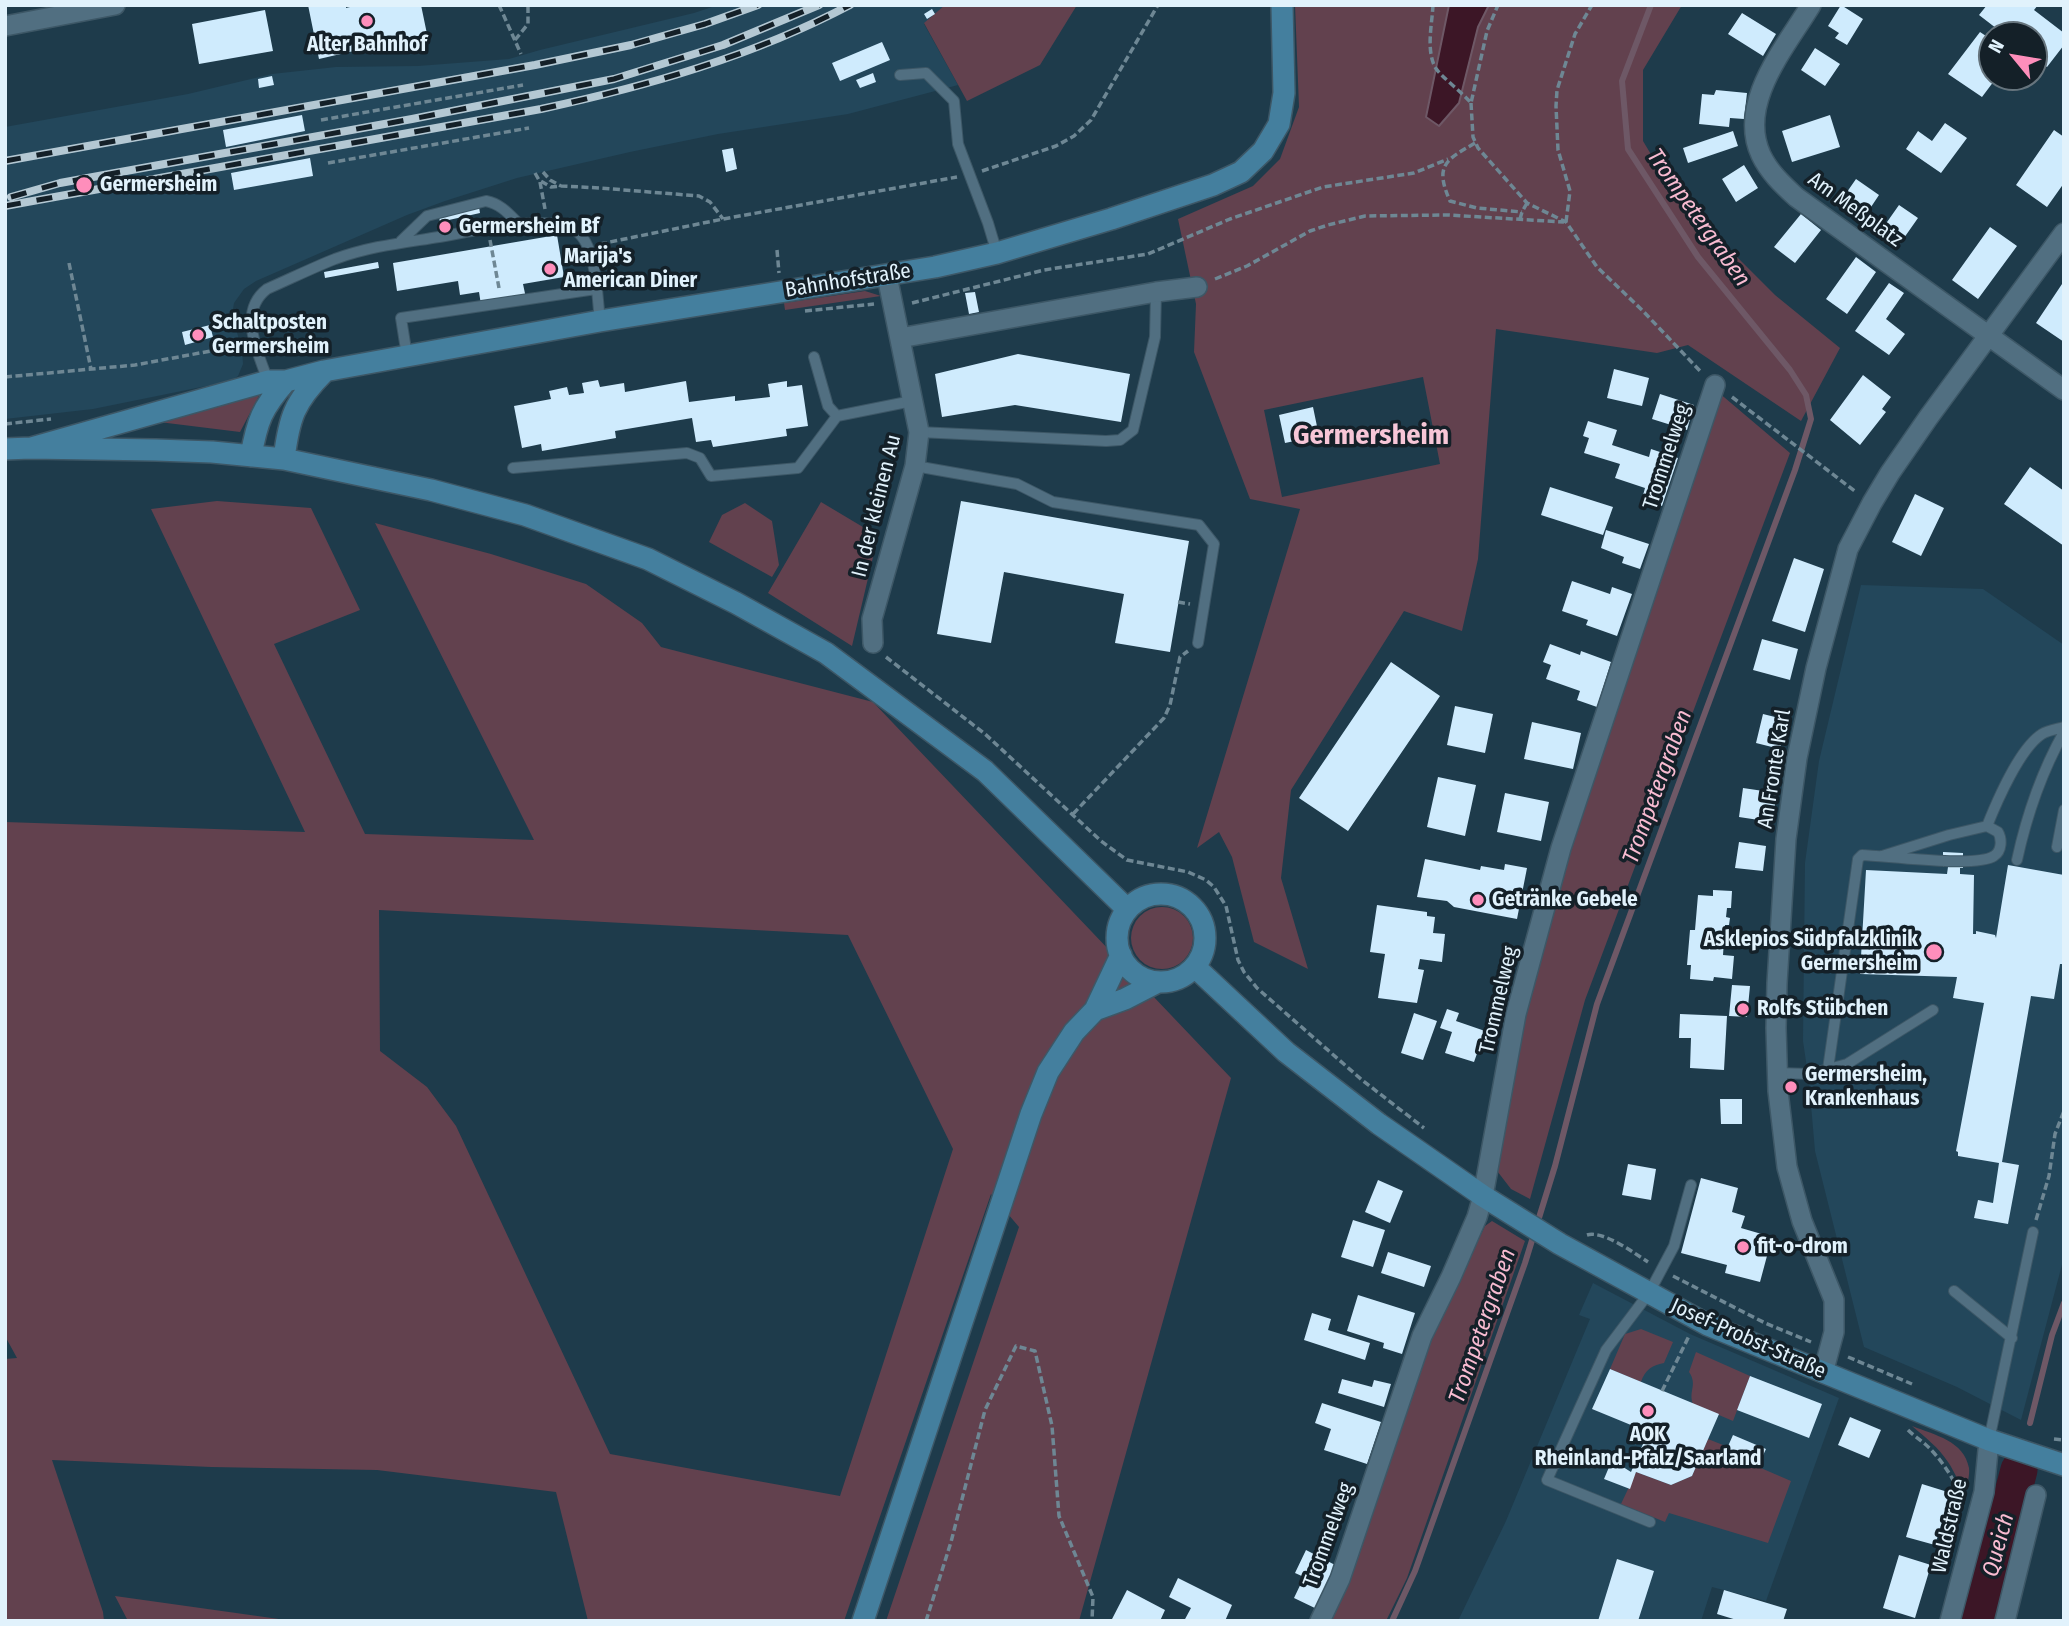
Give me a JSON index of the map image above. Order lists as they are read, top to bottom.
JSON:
{
  "streets": {
    "main road": ["Bahnhofstraße", "Josef-Probst-Straße"],
    "street": [
      "Am Meßplatz",
      "Trommelweg",
      "In der kleinen Au",
      "An Fronte Karl",
      "Waldstraße"
    ]
  },
  "crossings": [
    ["Am Meßplatz", "An Fronte Karl"],
    ["Bahnhofstraße", "In der kleinen Au"],
    ["Trommelweg", "Josef-Probst-Straße"],
    ["An Fronte Karl", "Josef-Probst-Straße"],
    ["Josef-Probst-Straße", "Waldstraße"]
  ],
  "districts": ["Germersheim"],
  "water": ["Trompetergraben", "Queich"],
  "places": [
    "Alter Bahnhof",
    "Germersheim",
    "Germersheim Bf",
    "Marija's American Diner",
    "Schaltposten Germersheim",
    "Getränke Gebele",
    "Asklepios Südpfalzklinik Germersheim",
    "Rolfs Stübchen",
    "Germersheim, Krankenhaus",
    "fit-o-drom",
    "AOK Rheinland-Pfalz/Saarland"
  ],
  "north": "top left"
}
